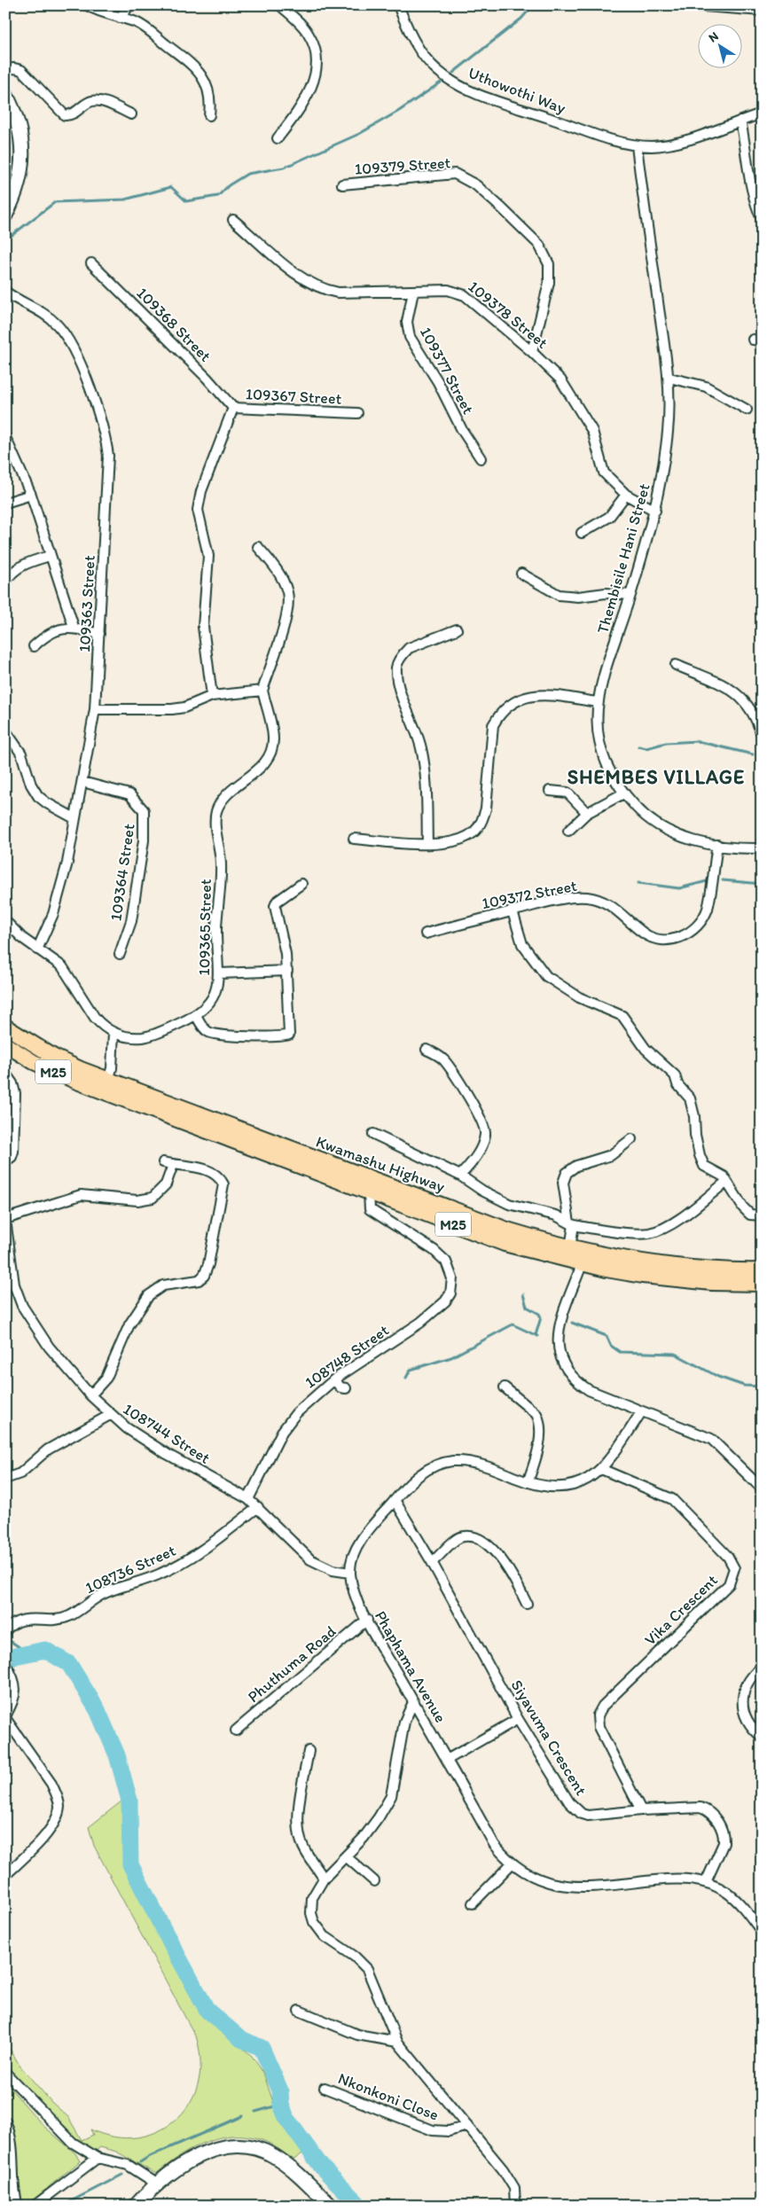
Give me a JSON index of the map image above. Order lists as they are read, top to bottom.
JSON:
{
  "streets": {
    "main road": ["M25", "Kwamashu Highway"],
    "street": [
      "Uthowothi Way",
      "109379 Street",
      "109378 Street",
      "109368 Street",
      "109377 Street",
      "109367 Street",
      "Thembisile Hani Street",
      "109363 Street",
      "109364 Street",
      "109372 Street",
      "109365 Street",
      "108748 Street",
      "108744 Street",
      "108736 Street",
      "Vika Crescent",
      "Phuthuma Road",
      "Phaphama Avenue",
      "Siyavuma Crescent",
      "Nkonkoni Close"
    ]
  },
  "crossings": [
    ["Uthowothi Way", "Thembisile Hani Street"],
    ["109379 Street", "109378 Street"],
    ["109378 Street", "109377 Street"],
    ["109378 Street", "Thembisile Hani Street"],
    ["109368 Street", "109367 Street"],
    ["Thembisile Hani Street", "109372 Street"],
    ["109363 Street", "109364 Street"],
    ["109363 Street", "109365 Street"],
    ["Kwamashu Highway", "108748 Street"],
    ["108748 Street", "108744 Street"],
    ["108744 Street", "108736 Street"],
    ["108744 Street", "Phaphama Avenue"],
    ["Vika Crescent", "Phaphama Avenue"],
    ["Vika Crescent", "Siyavuma Crescent"],
    ["Phuthuma Road", "Phaphama Avenue"],
    ["Phaphama Avenue", "Siyavuma Crescent"]
  ],
  "districts": ["SHEMBES VILLAGE"],
  "north": "top left"
}
